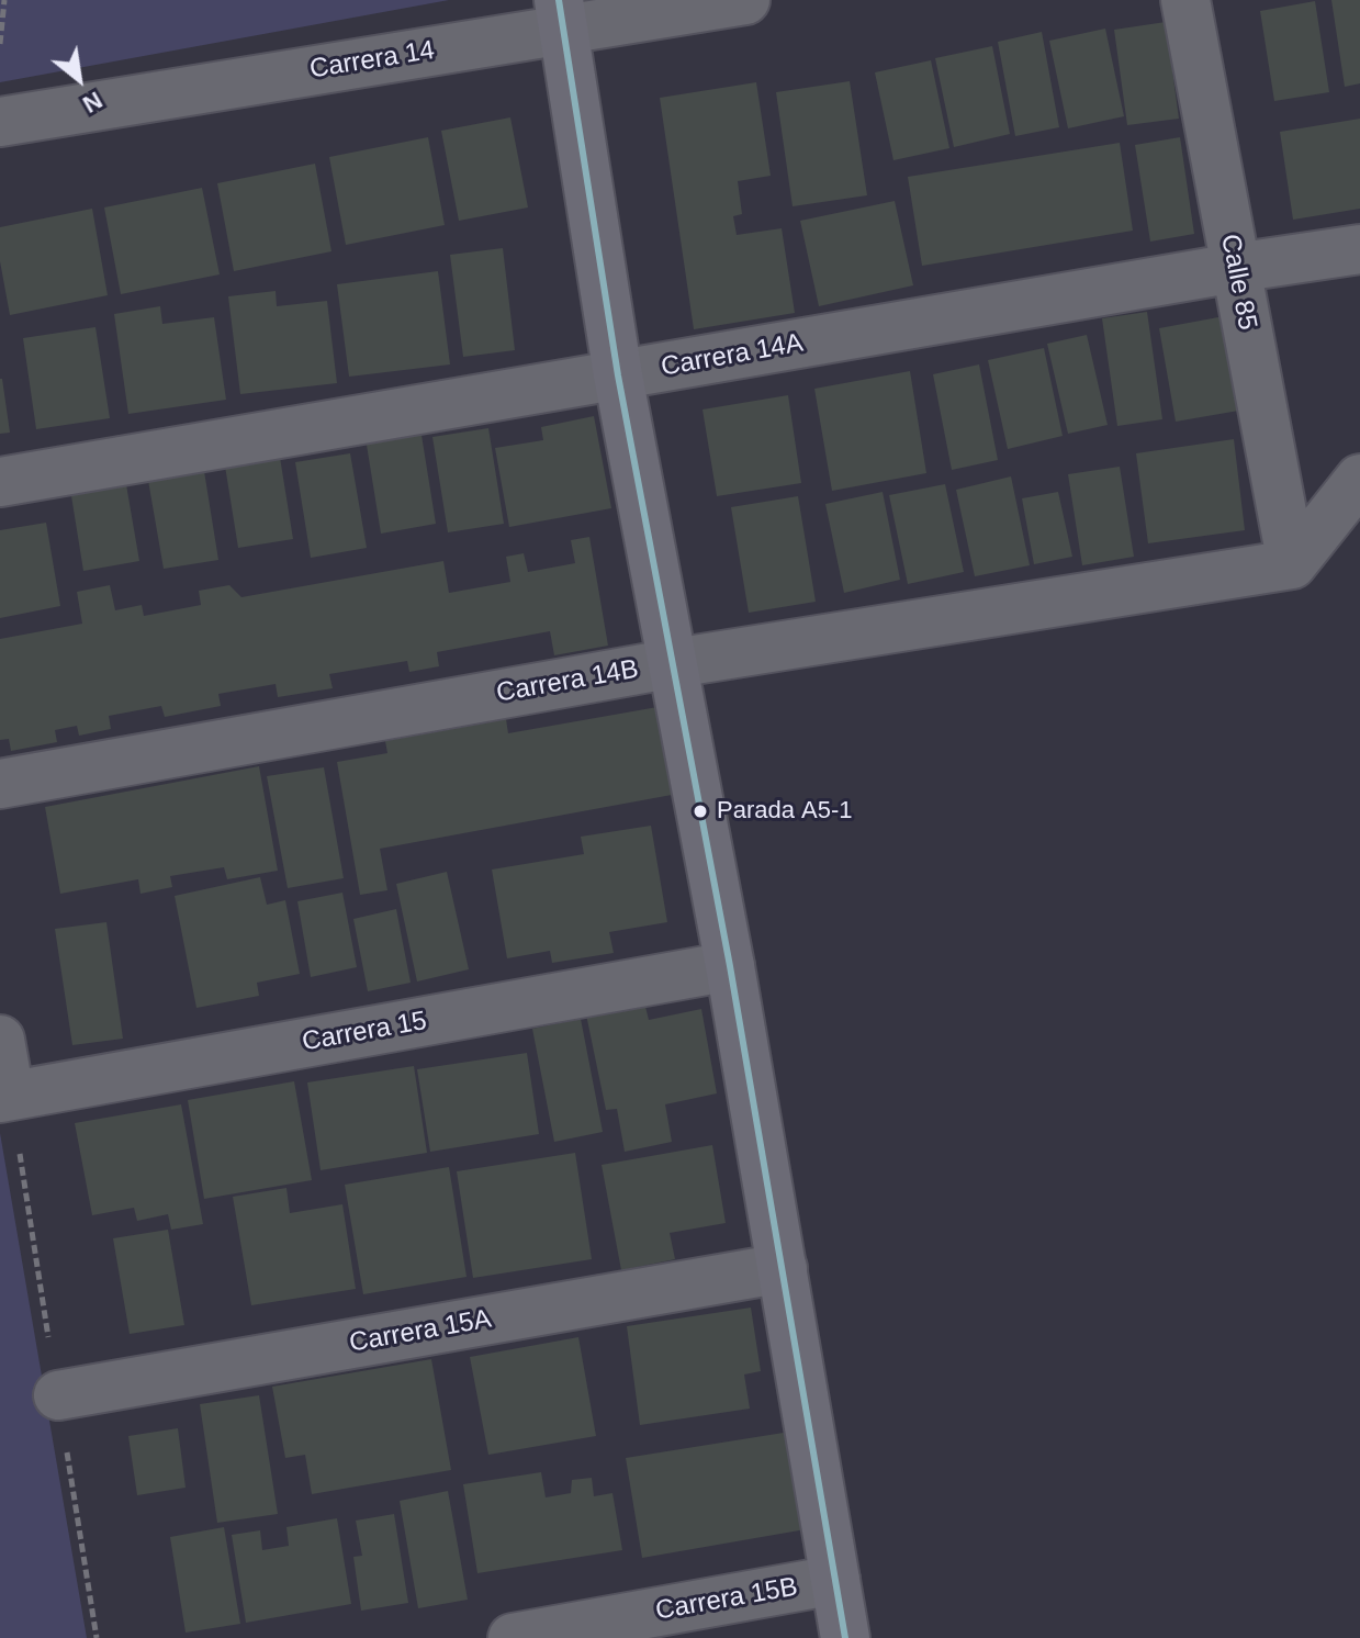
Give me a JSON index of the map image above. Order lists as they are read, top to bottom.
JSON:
{
  "streets": {
    "street": [
      "Carrera 14",
      "Calle 85",
      "Carrera 14A",
      "Carrera 14B",
      "Carrera 15",
      "Carrera 15A",
      "Carrera 15B"
    ]
  },
  "crossings": [
    ["Calle 85", "Carrera 14A"],
    ["Calle 85", "Carrera 14B"]
  ],
  "places": ["Parada A5-1"],
  "north": "bottom right"
}
